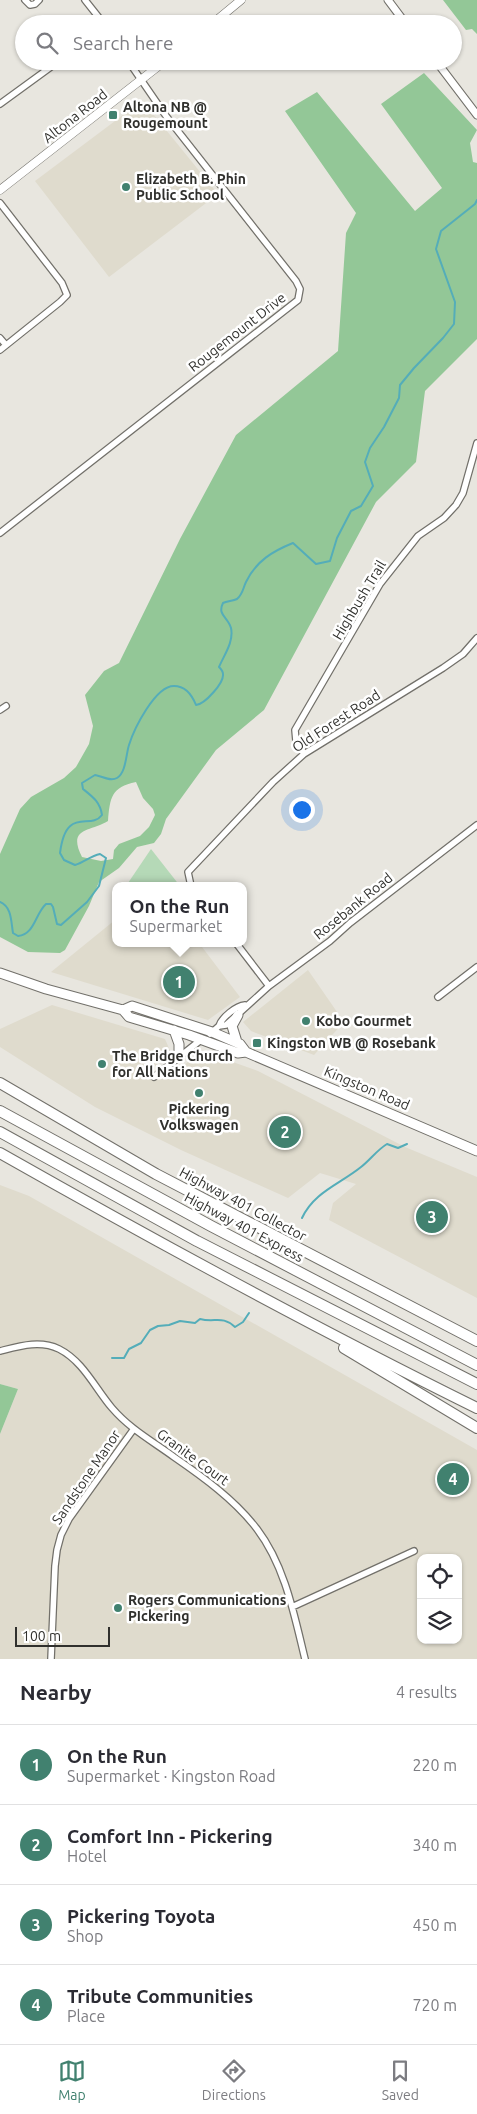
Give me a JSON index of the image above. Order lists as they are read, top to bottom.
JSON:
{
  "streets": {
    "highway": ["Highway 401 Collector", "Highway 401 Express"],
    "main road": ["Altona Road", "Kingston Road"],
    "street": [
      "Rougemount Drive",
      "Highbush Trail",
      "Old Forest Road",
      "Rosebank Road",
      "Granite Court",
      "Sandstone Manor"
    ]
  },
  "crossings": [
    ["Altona Road", "Rougemount Drive"],
    ["Highbush Trail", "Old Forest Road"],
    ["Rosebank Road", "Kingston Road"],
    ["Granite Court", "Sandstone Manor"]
  ],
  "places": {
    "transit": ["Altona NB @ Rougemount", "Kingston WB @ Rosebank"],
    "other": [
      "Elizabeth B. Phin Public School",
      "Kobo Gourmet",
      "The Bridge Church for All Nations",
      "Pickering Volkswagen",
      "Rogers Communications PIckering"
    ]
  },
  "scale_bar": "100 m",
  "page": {
    "search": "Search here",
    "popup": ["On the Run", "Supermarket"],
    "pins": [
      "1",
      "2",
      "3",
      "4"
    ],
    "scale": "100 m",
    "heading": ["Nearby", "4 results"],
    "list": [
      {
        "mark": "1",
        "name": "On the Run",
        "note": "Supermarket · Kingston Road",
        "value": "220 m"
      },
      {
        "mark": "2",
        "name": "Comfort Inn - Pickering",
        "note": "Hotel",
        "value": "340 m"
      },
      {
        "mark": "3",
        "name": "Pickering Toyota",
        "note": "Shop",
        "value": "450 m"
      },
      {
        "mark": "4",
        "name": "Tribute Communities",
        "note": "Place",
        "value": "720 m"
      }
    ],
    "nav": ["Map", "Directions", "Saved"]
  }
}
